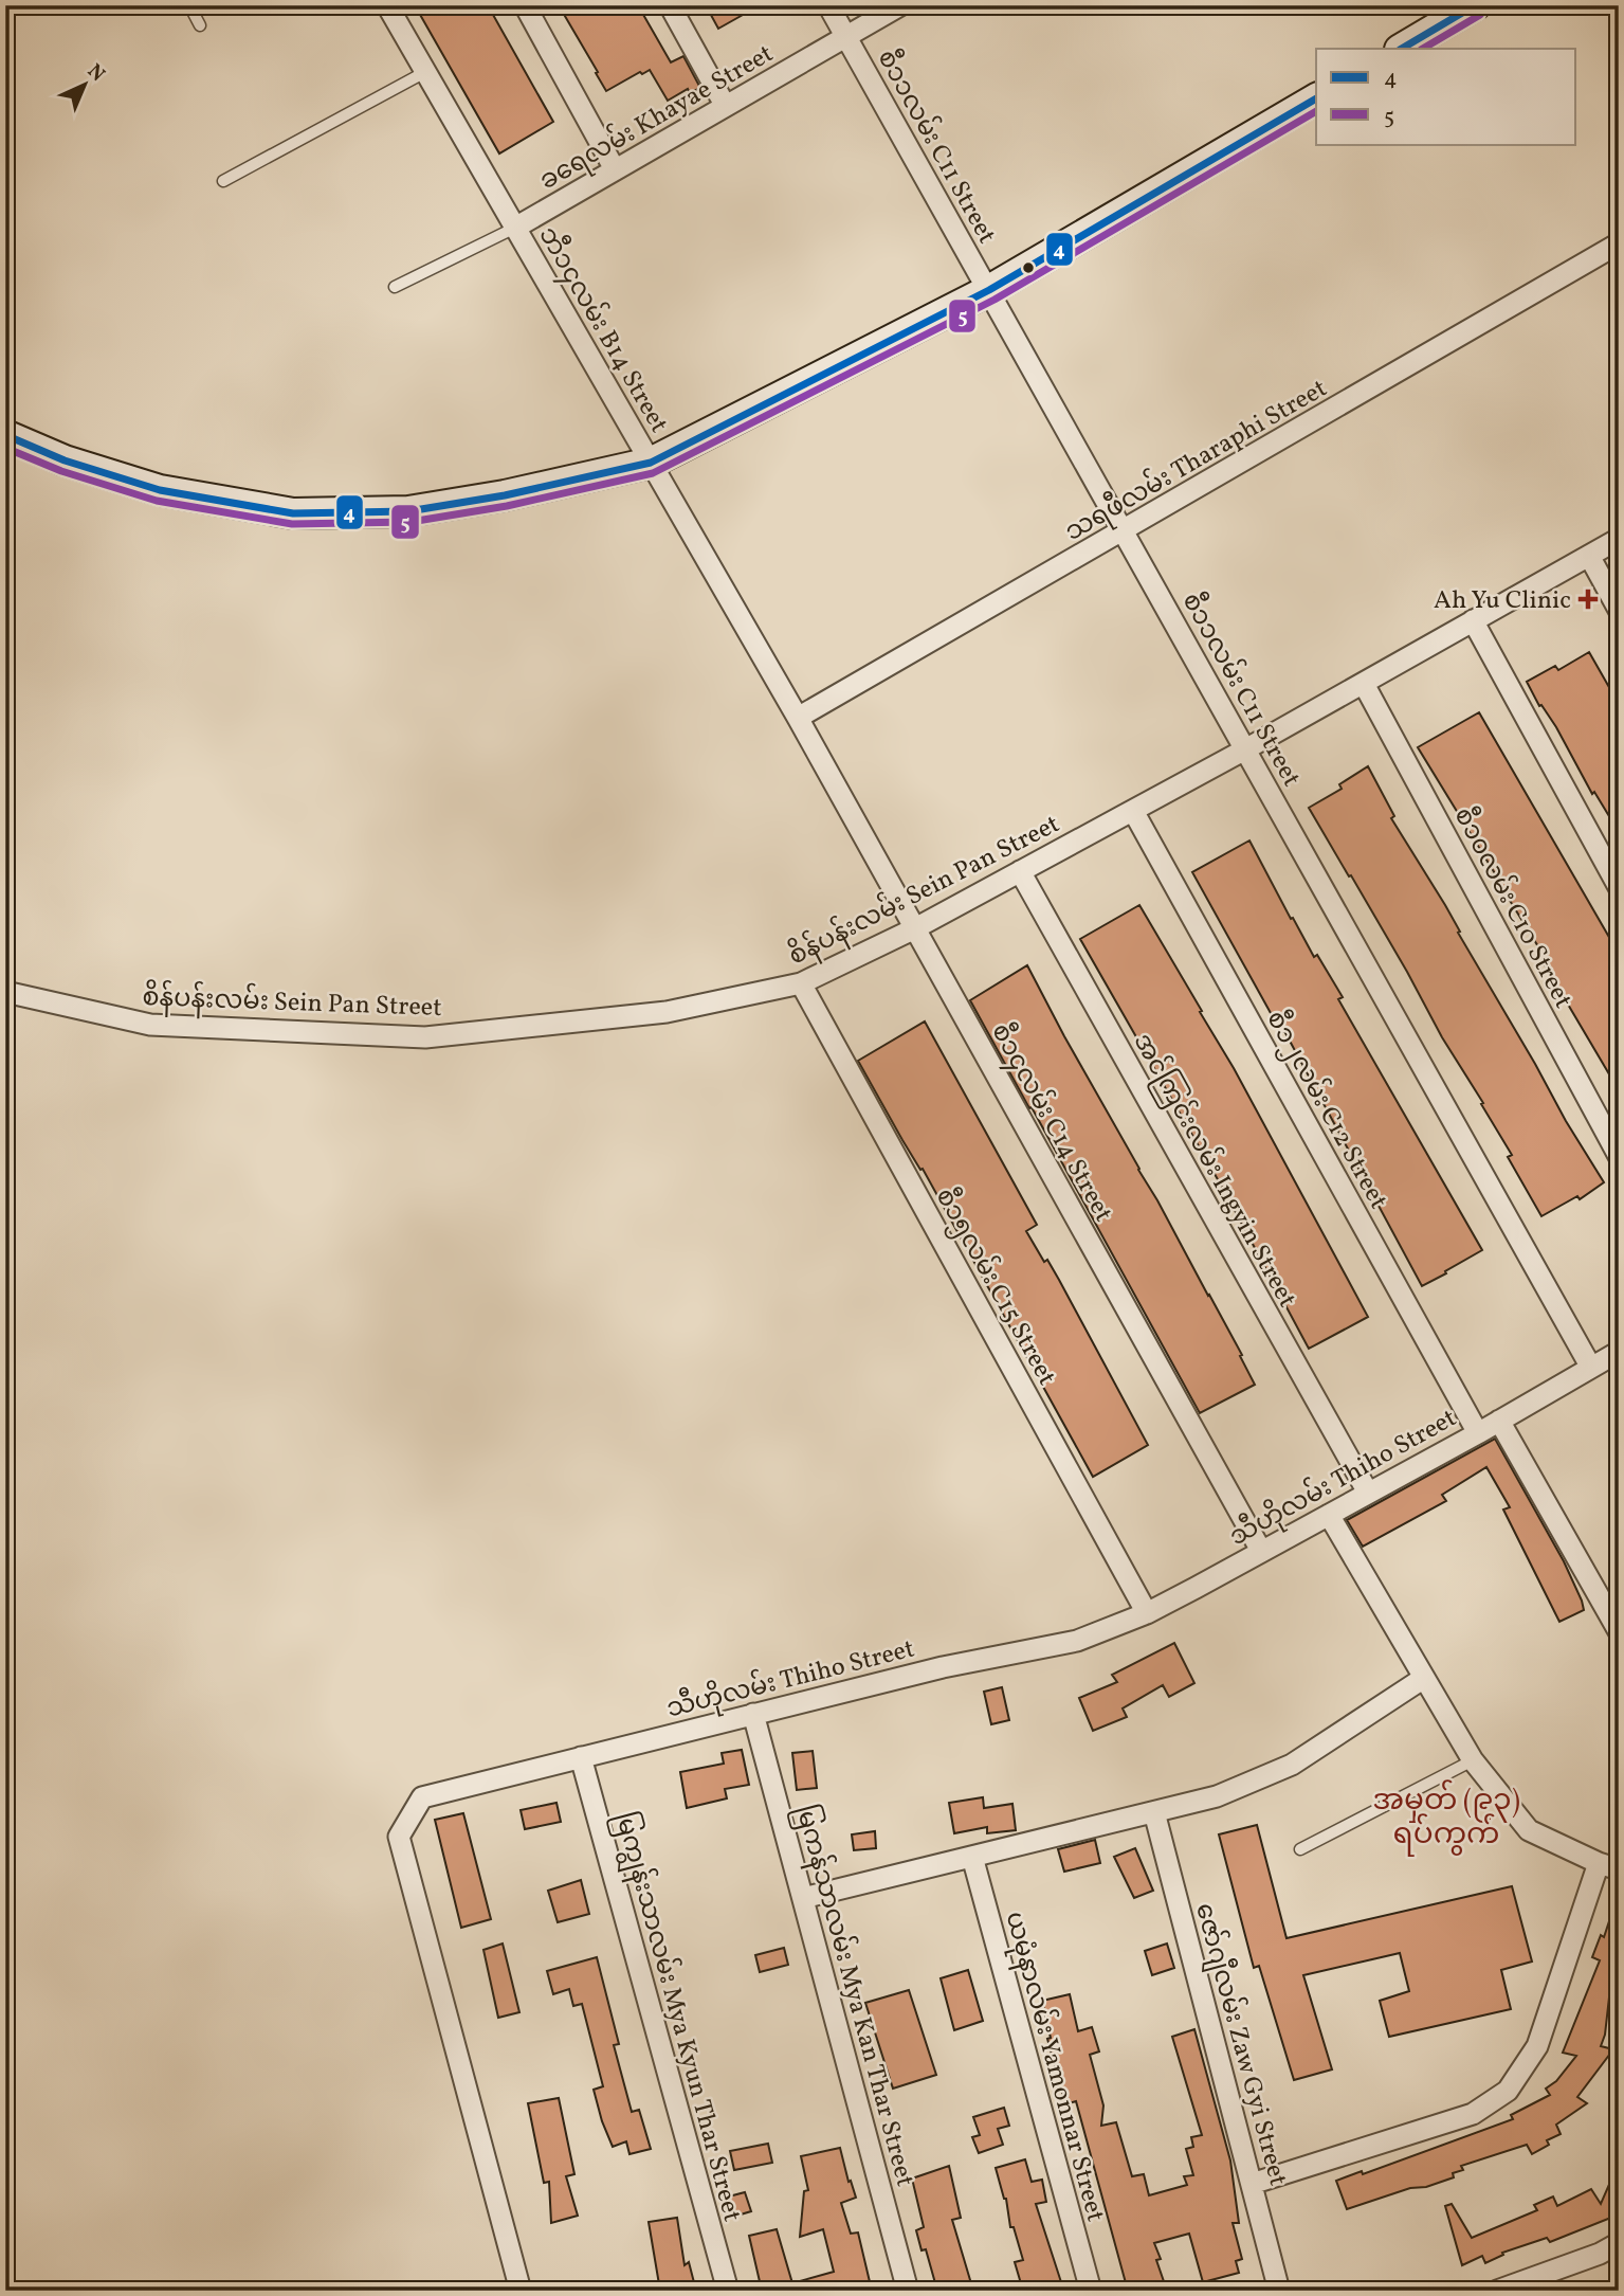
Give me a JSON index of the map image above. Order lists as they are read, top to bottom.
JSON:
{
  "streets": {
    "street": [
      "ခရေလမ်း Khayae Street",
      "စီ၁၁လမ်း C11 Street",
      "ဘီ၁၄လမ်း B14 Street",
      "သရဖီလမ်း Tharaphi Street",
      "စိန်ပန်းလမ်း Sein Pan Street",
      "စီ၁၀လမ်း C10 Street",
      "စီ၁၂လမ်း C12 Street",
      "စီ၁၄လမ်း C14 Street",
      "အင်ကြင်းလမ်း Ingyin Street",
      "စီ၁၅လမ်း C15 Street",
      "သီဟိုလမ်း Thiho Street",
      "မြကန်သာလမ်း Mya Kan Thar Street",
      "မြကျွန်းသာလမ်း Mya Kyun Thar Street",
      "ဇော်ဂျီလမ်း Zaw Gyi Street",
      "ယမုံနာလမ်း Yamonnar Street"
    ]
  },
  "crossings": [
    ["ခရေလမ်း Khayae Street", "စီ၁၁လမ်း C11 Street"],
    ["ခရေလမ်း Khayae Street", "ဘီ၁၄လမ်း B14 Street"],
    ["စီ၁၁လမ်း C11 Street", "သရဖီလမ်း Tharaphi Street"],
    ["စီ၁၁လမ်း C11 Street", "စိန်ပန်းလမ်း Sein Pan Street"],
    ["စီ၁၁လမ်း C11 Street", "သီဟိုလမ်း Thiho Street"],
    ["ဘီ၁၄လမ်း B14 Street", "သရဖီလမ်း Tharaphi Street"],
    ["ဘီ၁၄လမ်း B14 Street", "စီ၁၄လမ်း C14 Street"],
    ["သရဖီလမ်း Tharaphi Street", "စီ၁၄လမ်း C14 Street"],
    ["စိန်ပန်းလမ်း Sein Pan Street", "စီ၁၀လမ်း C10 Street"],
    ["စိန်ပန်းလမ်း Sein Pan Street", "စီ၁၂လမ်း C12 Street"],
    ["စိန်ပန်းလမ်း Sein Pan Street", "စီ၁၄လမ်း C14 Street"],
    ["စိန်ပန်းလမ်း Sein Pan Street", "အင်ကြင်းလမ်း Ingyin Street"],
    ["စိန်ပန်းလမ်း Sein Pan Street", "စီ၁၅လမ်း C15 Street"],
    ["စီ၁၂လမ်း C12 Street", "သီဟိုလမ်း Thiho Street"],
    ["စီ၁၄လမ်း C14 Street", "သီဟိုလမ်း Thiho Street"],
    ["အင်ကြင်းလမ်း Ingyin Street", "သီဟိုလမ်း Thiho Street"],
    ["စီ၁၅လမ်း C15 Street", "သီဟိုလမ်း Thiho Street"],
    ["သီဟိုလမ်း Thiho Street", "မြကန်သာလမ်း Mya Kan Thar Street"],
    ["သီဟိုလမ်း Thiho Street", "မြကျွန်းသာလမ်း Mya Kyun Thar Street"]
  ],
  "districts": ["အမှတ် (၉၃) ရပ်ကွက်"],
  "places": {
    "health": ["Ah Yu Clinic"]
  },
  "lines": ["transit line 4", "transit line 5"],
  "legend": ["4", "5"],
  "north": "top right"
}
